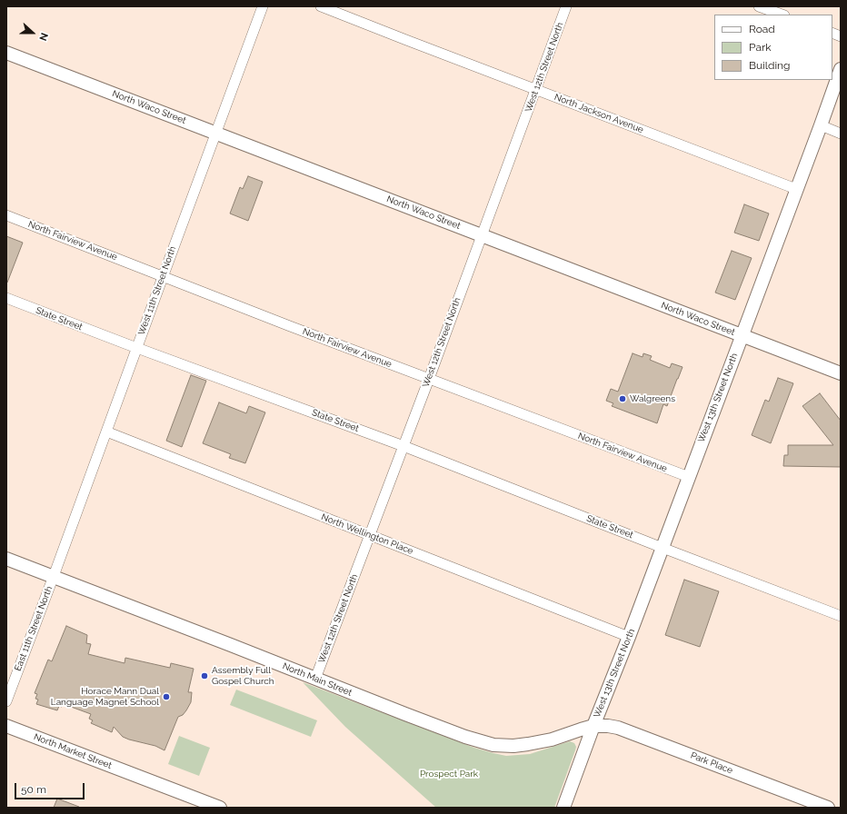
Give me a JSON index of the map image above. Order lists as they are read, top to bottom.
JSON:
{
  "streets": {
    "street": [
      "West 12th Street North",
      "North Waco Street",
      "North Jackson Avenue",
      "North Fairview Avenue",
      "West 11th Street North",
      "State Street",
      "West 13th Street North",
      "North Wellington Place",
      "East 11th Street North",
      "North Main Street",
      "North Market Street",
      "Park Place"
    ]
  },
  "crossings": [
    ["West 12th Street North", "North Waco Street"],
    ["West 12th Street North", "North Jackson Avenue"],
    ["West 12th Street North", "North Fairview Avenue"],
    ["West 12th Street North", "State Street"],
    ["West 12th Street North", "North Wellington Place"],
    ["West 12th Street North", "North Main Street"],
    ["North Waco Street", "West 11th Street North"],
    ["North Waco Street", "West 13th Street North"],
    ["North Jackson Avenue", "West 13th Street North"],
    ["North Fairview Avenue", "West 11th Street North"],
    ["North Fairview Avenue", "West 13th Street North"],
    ["West 11th Street North", "State Street"],
    ["West 11th Street North", "North Wellington Place"],
    ["West 11th Street North", "East 11th Street North"],
    ["West 11th Street North", "North Main Street"],
    ["State Street", "West 13th Street North"],
    ["West 13th Street North", "North Wellington Place"],
    ["West 13th Street North", "North Main Street"],
    ["West 13th Street North", "Park Place"],
    ["East 11th Street North", "North Main Street"],
    ["North Main Street", "Park Place"]
  ],
  "parks": ["Prospect Park"],
  "places": ["Walgreens", "Assembly Full Gospel Church", "Horace Mann Dual Language Magnet School"],
  "legend": ["Road", "Park", "Building"],
  "scale_bar": "50 m",
  "north": "right"
}
